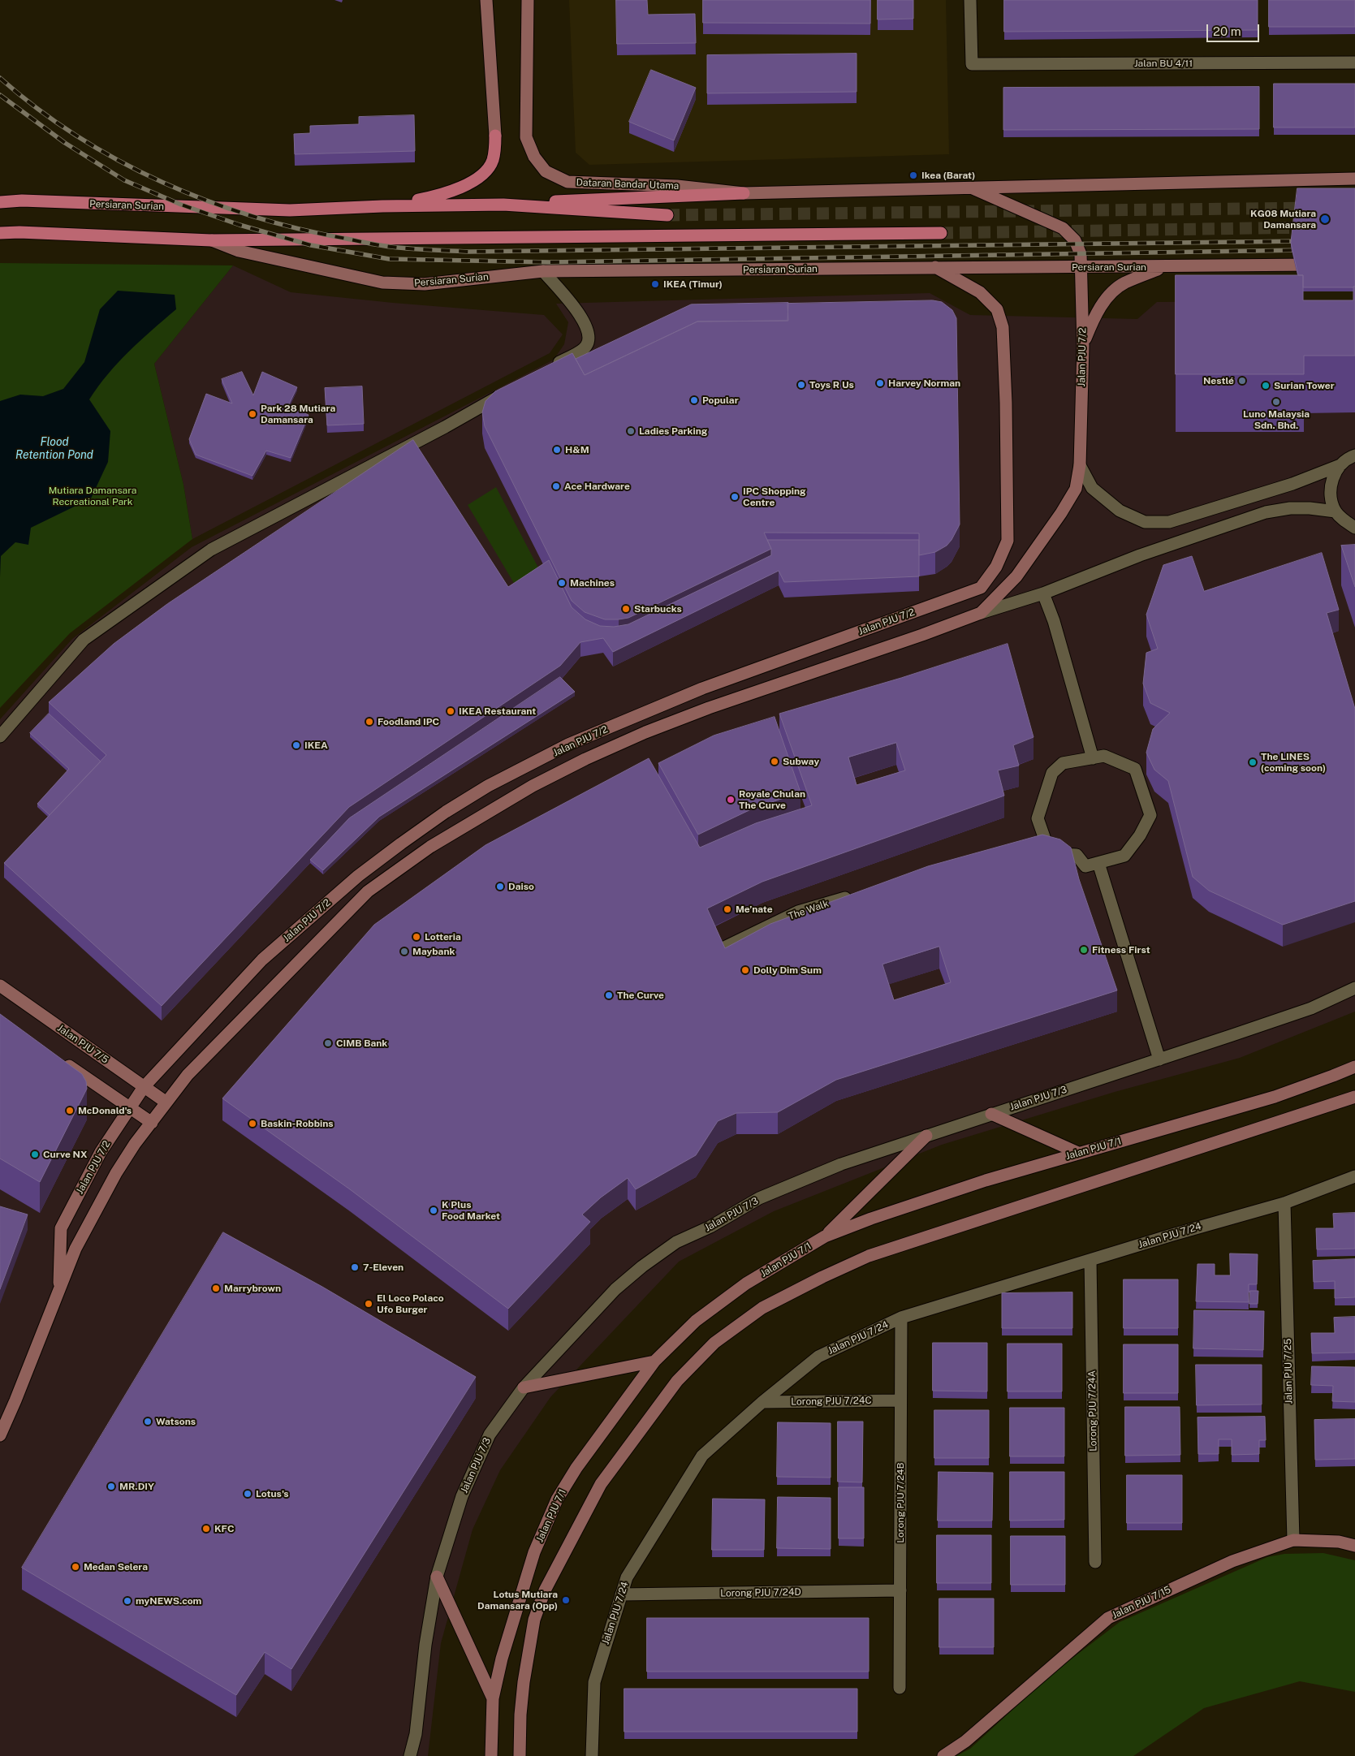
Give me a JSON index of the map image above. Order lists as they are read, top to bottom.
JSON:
{
  "streets": {
    "main road": ["Persiaran Surian"],
    "street": [
      "Jalan BU 4/11",
      "Dataran Bandar Utama",
      "Jalan PJU 7/2",
      "The Walk",
      "Jalan PJU 7/5",
      "Jalan PJU 7/3",
      "Jalan PJU 7/1",
      "Jalan PJU 7/24",
      "Jalan PJU 7/25",
      "Lorong PJU 7/24C",
      "Lorong PJU 7/24A",
      "Lorong PJU 7/24B",
      "Lorong PJU 7/24D",
      "Jalan PJU 7/15"
    ]
  },
  "crossings": [
    ["Dataran Bandar Utama", "Jalan PJU 7/2"],
    ["Persiaran Surian", "Jalan PJU 7/2"],
    ["Jalan PJU 7/2", "Jalan PJU 7/5"],
    ["Jalan PJU 7/24", "Jalan PJU 7/25"],
    ["Jalan PJU 7/24", "Lorong PJU 7/24C"],
    ["Jalan PJU 7/24", "Lorong PJU 7/24A"],
    ["Jalan PJU 7/24", "Lorong PJU 7/24B"],
    ["Jalan PJU 7/24", "Lorong PJU 7/24D"],
    ["Jalan PJU 7/25", "Jalan PJU 7/15"],
    ["Lorong PJU 7/24C", "Lorong PJU 7/24B"],
    ["Lorong PJU 7/24B", "Lorong PJU 7/24D"]
  ],
  "water": ["Flood Retention Pond"],
  "parks": ["Mutiara Damansara Recreational Park"],
  "places": [
    "Ikea (Barat)",
    "KG08 Mutiara Damansara",
    "IKEA (Timur)",
    "Nestlé",
    "Harvey Norman",
    "Toys R Us",
    "Surian Tower",
    "Popular",
    "Luno Malaysia Sdn. Bhd.",
    "Park 28 Mutiara Damansara",
    "Ladies Parking",
    "H&M",
    "Ace Hardware",
    "IPC Shopping Centre",
    "Machines",
    "Starbucks",
    "IKEA Restaurant",
    "Foodland IPC",
    "IKEA",
    "Subway",
    "The LINES (coming soon)",
    "Royale Chulan The Curve",
    "Daiso",
    "Me’nate",
    "Lotteria",
    "Fitness First",
    "Maybank",
    "Dolly Dim Sum",
    "The Curve",
    "CIMB Bank",
    "McDonald's",
    "Baskin-Robbins",
    "Curve NX",
    "K Plus Food Market",
    "7-Eleven",
    "Marrybrown",
    "El Loco Polaco Ufo Burger",
    "Watsons",
    "MR.DIY",
    "Lotus's",
    "KFC",
    "Medan Selera",
    "Lotus Mutiara Damansara (Opp)",
    "myNEWS.com"
  ],
  "scale_bar": "20 m"
}
